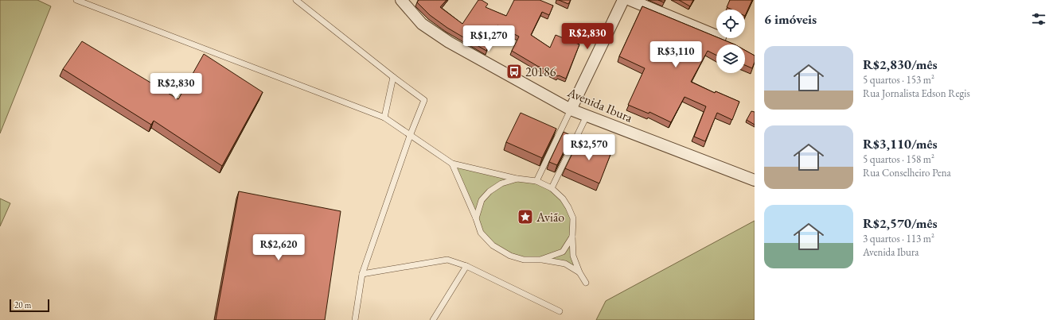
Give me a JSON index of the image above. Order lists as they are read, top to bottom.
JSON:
{
  "streets": {
    "street": ["Avenida Ibura"]
  },
  "places": {
    "bus stop": ["20186"],
    "place": ["Avião"]
  },
  "scale_bar": "20 m",
  "page": {
    "heading": "6 imóveis",
    "price": [
      "R$2,830",
      "R$1,270",
      "R$3,110",
      "R$2,830",
      "R$2,570",
      "R$2,620"
    ],
    "list": [
      {
        "name": "R$2,830/mês",
        "note": "5 quartos · 153 m² · Rua Jornalista Edson Regis"
      },
      {
        "name": "R$3,110/mês",
        "note": "5 quartos · 158 m² · Rua Conselheiro Pena"
      },
      {
        "name": "R$2,570/mês",
        "note": "3 quartos · 113 m² · Avenida Ibura"
      }
    ],
    "scale": "20 m"
  }
}
